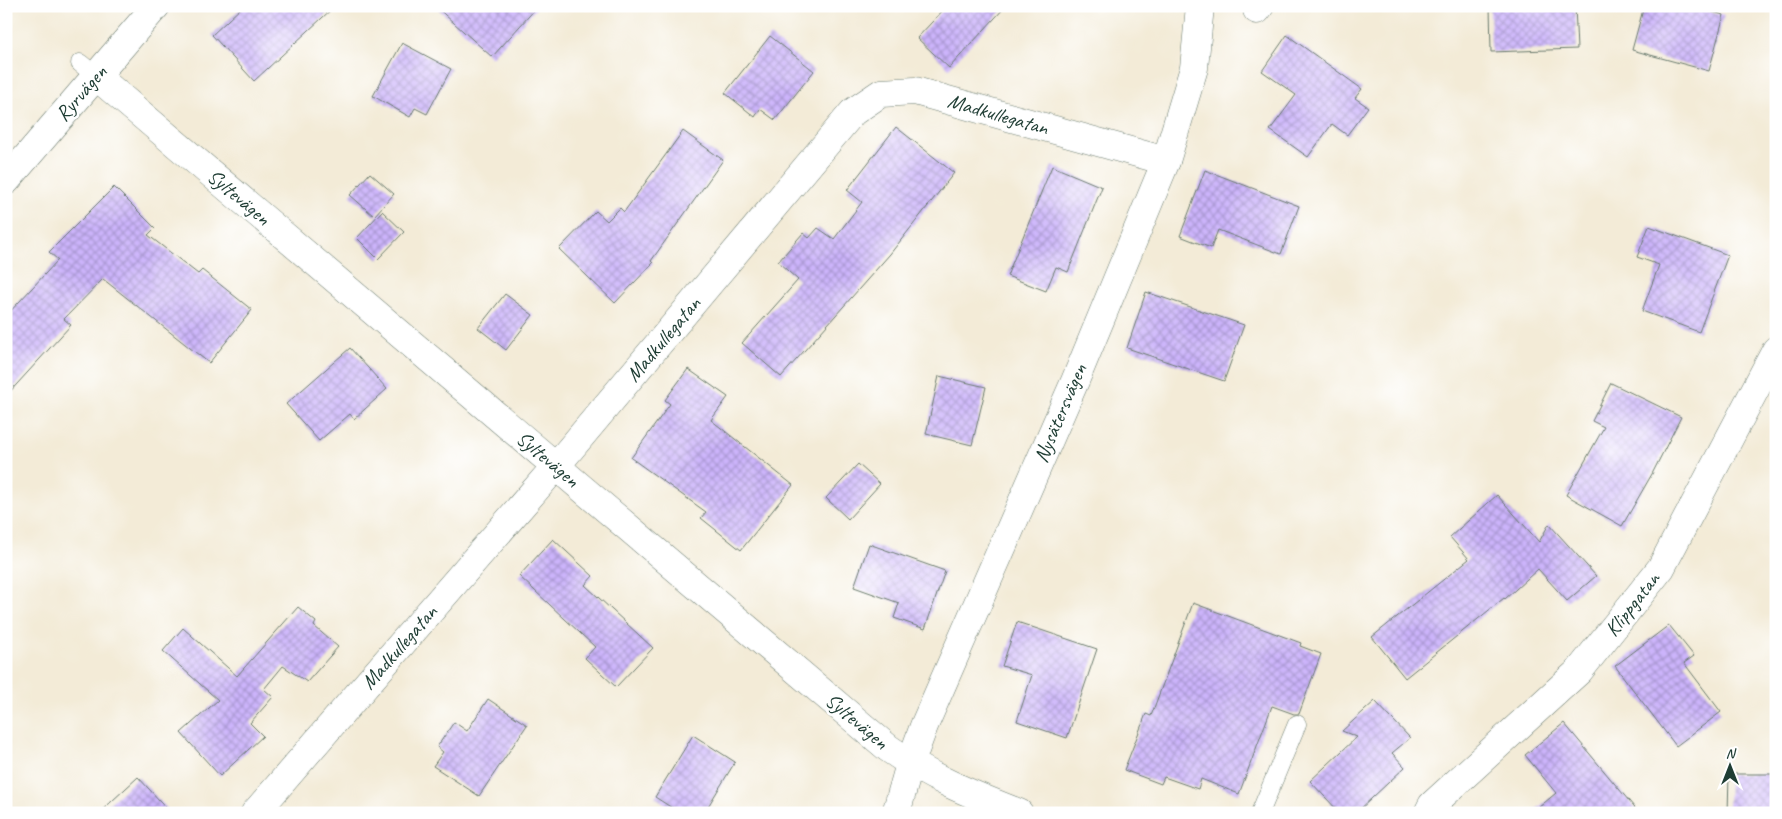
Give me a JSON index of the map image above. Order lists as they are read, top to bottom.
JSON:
{
  "streets": {
    "street": [
      "Ryrvägen",
      "Madkullegatan",
      "Syltevägen",
      "Nysätersvägen",
      "Klippgatan"
    ]
  },
  "crossings": [
    ["Ryrvägen", "Syltevägen"],
    ["Madkullegatan", "Syltevägen"],
    ["Madkullegatan", "Nysätersvägen"],
    ["Syltevägen", "Nysätersvägen"]
  ],
  "north": "top"
}
